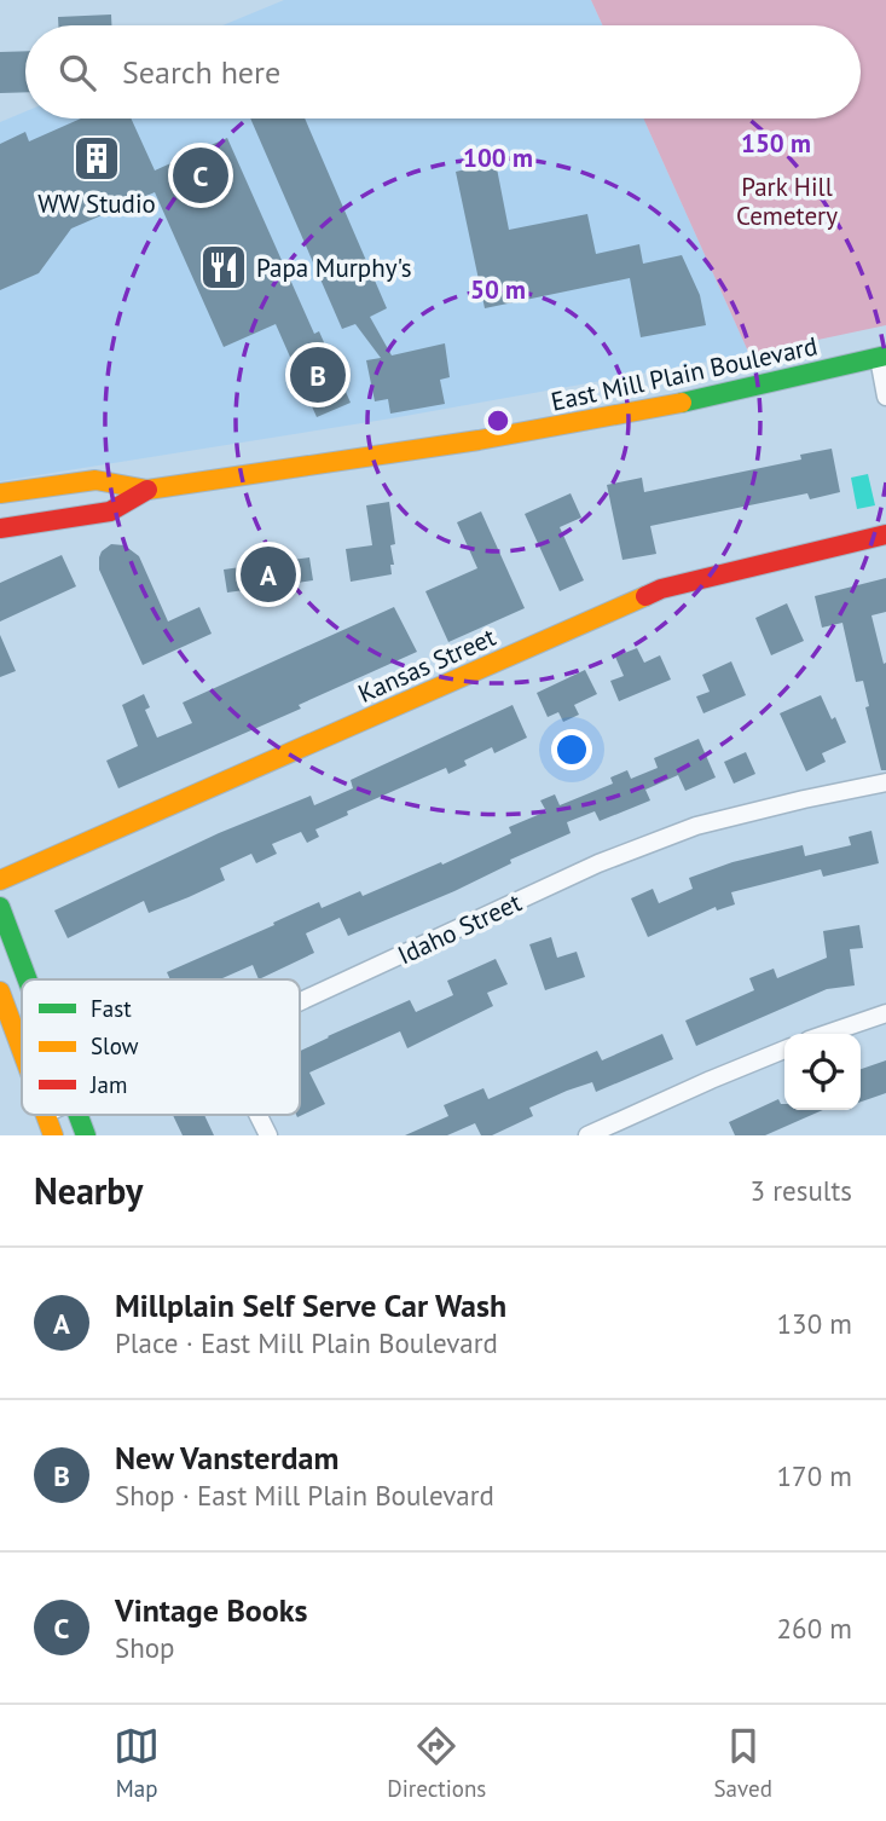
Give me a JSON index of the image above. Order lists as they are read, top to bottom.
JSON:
{
  "streets": {
    "main road": ["East Mill Plain Boulevard", "Kansas Street"],
    "street": ["Idaho Street"]
  },
  "parks": ["Park Hill Cemetery"],
  "places": {
    "building": ["WW Studio"],
    "restaurant": ["Papa Murphy's"]
  },
  "legend": ["Fast", "Slow", "Jam"],
  "page": {
    "search": "Search here",
    "pins": ["C", "B", "A"],
    "heading": ["Nearby", "3 results"],
    "list": [
      {
        "mark": "A",
        "name": "Millplain Self Serve Car Wash",
        "note": "Place · East Mill Plain Boulevard",
        "value": "130 m"
      },
      {
        "mark": "B",
        "name": "New Vansterdam",
        "note": "Shop · East Mill Plain Boulevard",
        "value": "170 m"
      },
      {
        "mark": "C",
        "name": "Vintage Books",
        "note": "Shop",
        "value": "260 m"
      }
    ],
    "nav": ["Map", "Directions", "Saved"]
  },
  "rings": ["150 m", "100 m", "50 m"]
}
